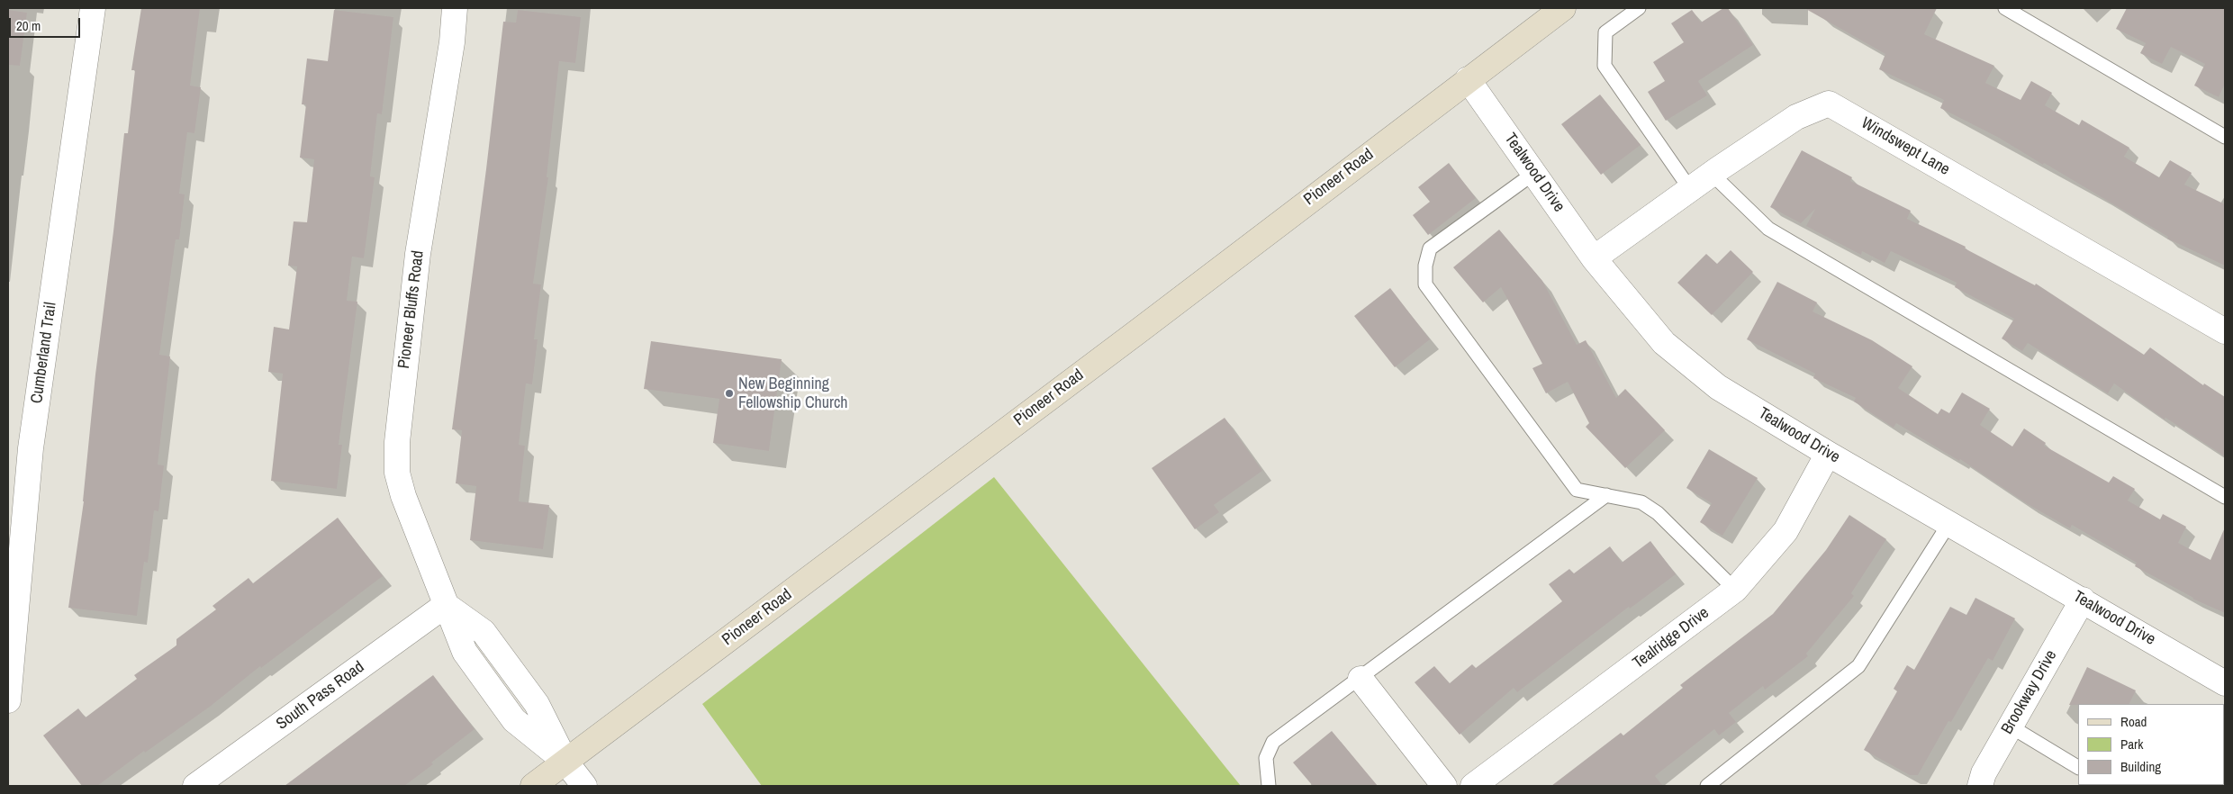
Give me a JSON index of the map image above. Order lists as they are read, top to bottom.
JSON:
{
  "streets": {
    "main road": ["Pioneer Road"],
    "street": [
      "Windswept Lane",
      "Tealwood Drive",
      "Pioneer Bluffs Road",
      "Cumberland Trail",
      "Tealridge Drive",
      "Brookway Drive",
      "South Pass Road"
    ]
  },
  "crossings": [
    ["Windswept Lane", "Tealwood Drive"],
    ["Tealwood Drive", "Pioneer Road"],
    ["Tealwood Drive", "Tealridge Drive"],
    ["Tealwood Drive", "Brookway Drive"],
    ["Pioneer Road", "Pioneer Bluffs Road"],
    ["Pioneer Bluffs Road", "South Pass Road"]
  ],
  "places": ["New Beginning Fellowship Church"],
  "legend": ["Road", "Park", "Building"],
  "scale_bar": "20 m"
}
